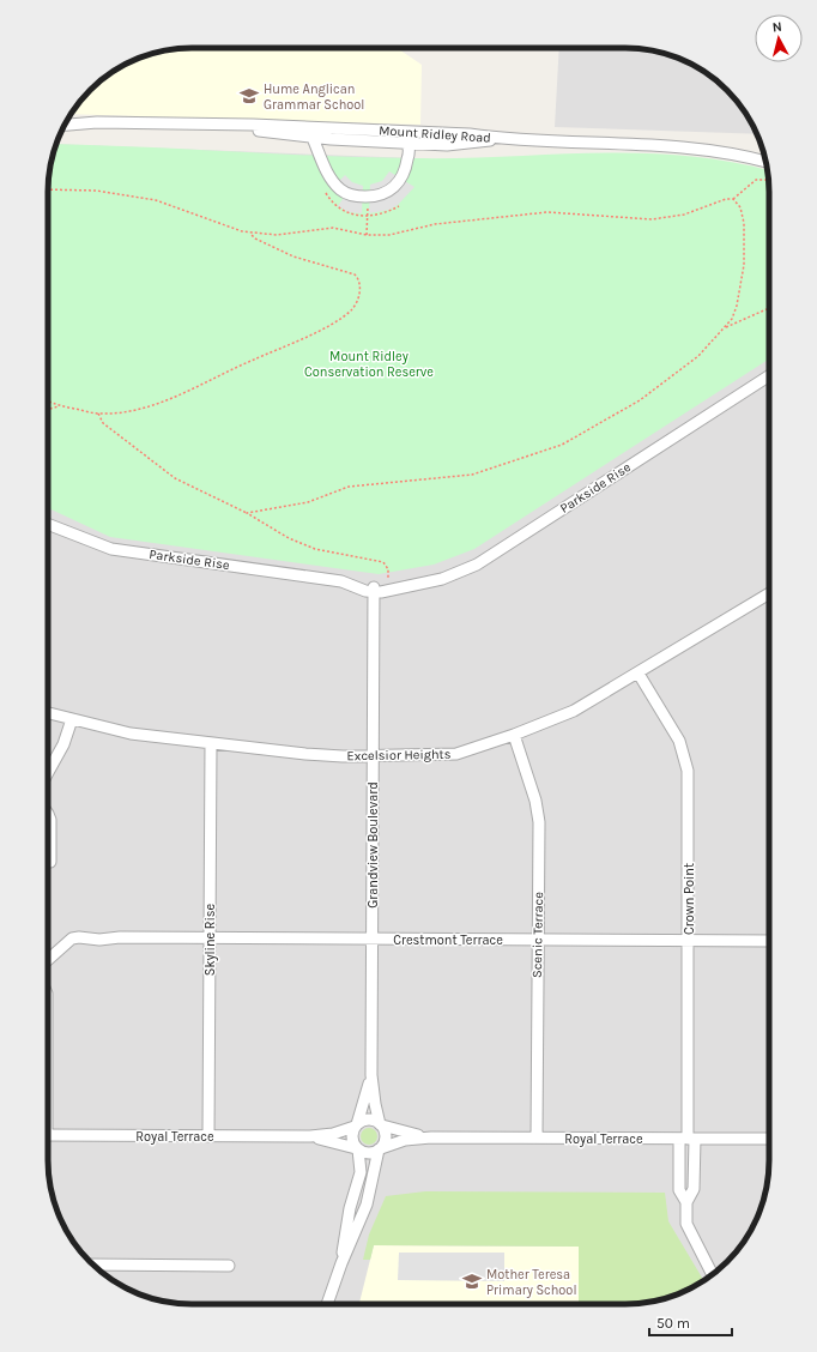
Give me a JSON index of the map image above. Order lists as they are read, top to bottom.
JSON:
{
  "streets": {
    "street": [
      "Mount Ridley Road",
      "Parkside Rise",
      "Excelsior Heights",
      "Grandview Boulevard",
      "Crown Point",
      "Scenic Terrace",
      "Skyline Rise",
      "Crestmont Terrace",
      "Royal Terrace"
    ]
  },
  "crossings": [
    ["Parkside Rise", "Grandview Boulevard"],
    ["Excelsior Heights", "Grandview Boulevard"],
    ["Excelsior Heights", "Crown Point"],
    ["Excelsior Heights", "Scenic Terrace"],
    ["Excelsior Heights", "Skyline Rise"],
    ["Grandview Boulevard", "Crestmont Terrace"],
    ["Grandview Boulevard", "Royal Terrace"],
    ["Crown Point", "Crestmont Terrace"],
    ["Crown Point", "Royal Terrace"],
    ["Scenic Terrace", "Crestmont Terrace"],
    ["Scenic Terrace", "Royal Terrace"],
    ["Skyline Rise", "Crestmont Terrace"],
    ["Skyline Rise", "Royal Terrace"]
  ],
  "parks": ["Mount Ridley Conservation Reserve"],
  "places": {
    "school or university": ["Hume Anglican Grammar School", "Mother Teresa Primary School"]
  },
  "scale_bar": "50 m",
  "north": "top"
}
